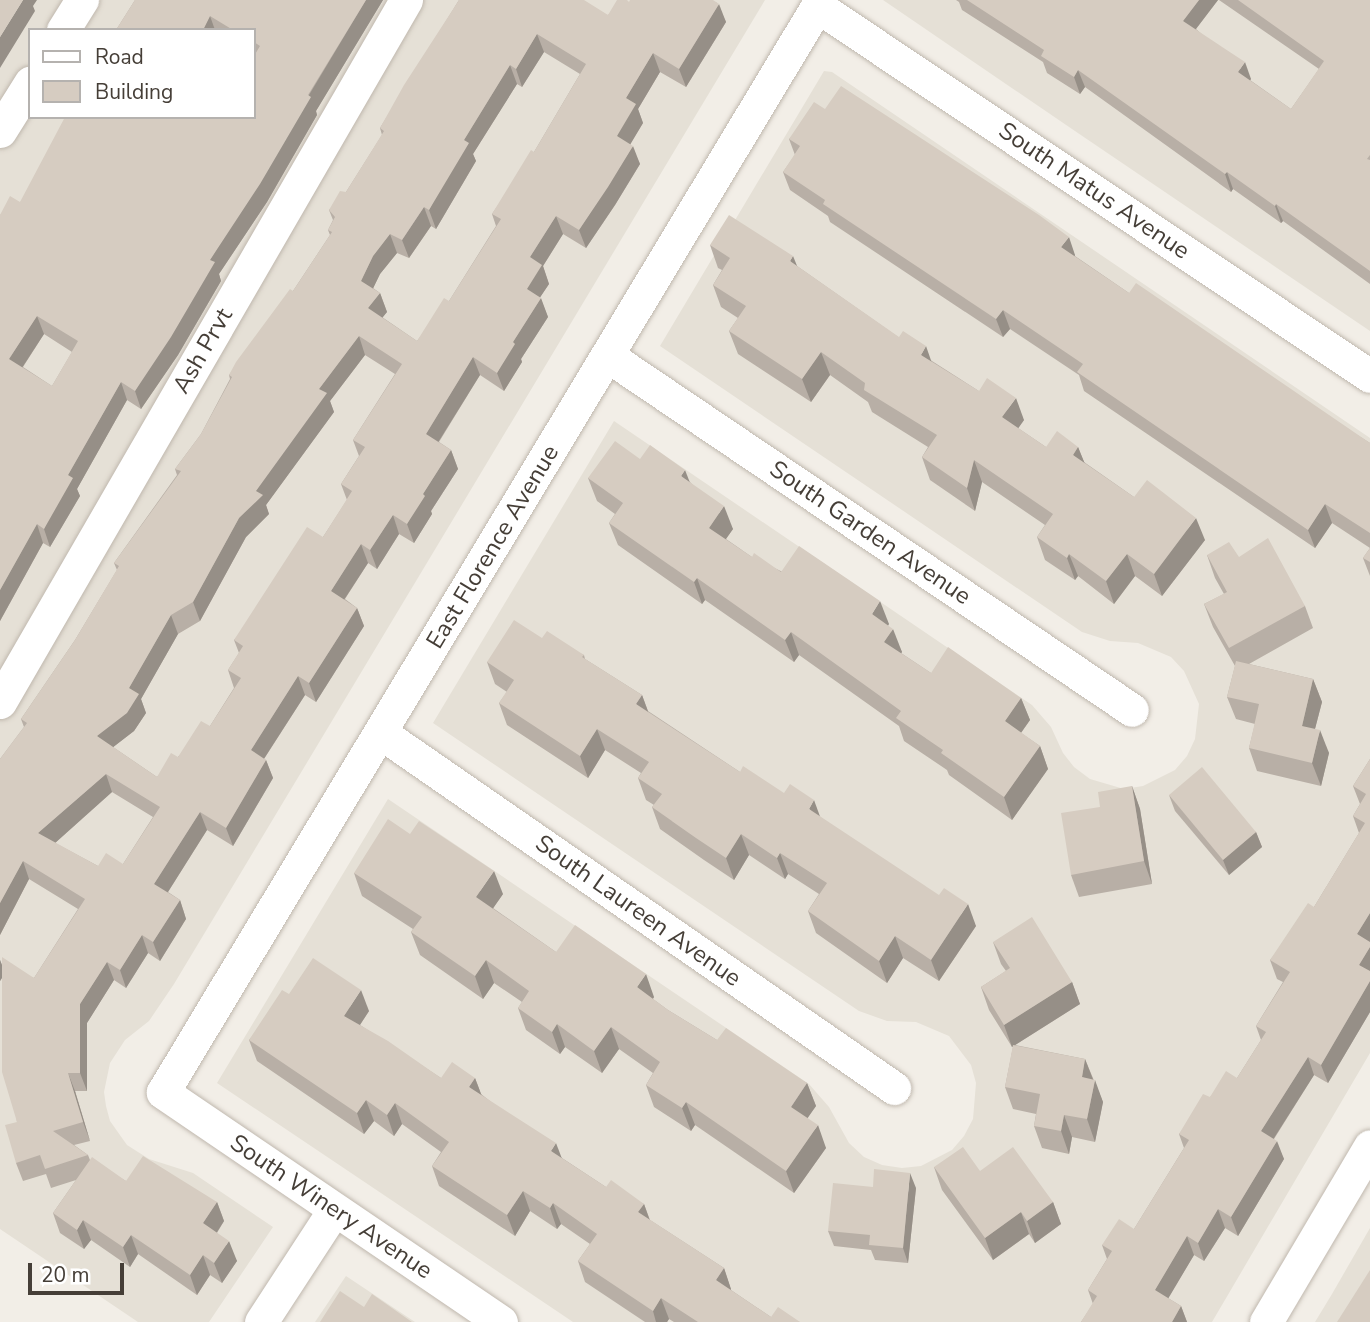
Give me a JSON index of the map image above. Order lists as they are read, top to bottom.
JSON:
{
  "streets": {
    "street": [
      "South Matus Avenue",
      "Ash Prvt",
      "South Garden Avenue",
      "East Florence Avenue",
      "South Laureen Avenue",
      "South Winery Avenue"
    ]
  },
  "crossings": [
    ["South Matus Avenue", "East Florence Avenue"],
    ["South Garden Avenue", "East Florence Avenue"],
    ["East Florence Avenue", "South Laureen Avenue"],
    ["East Florence Avenue", "South Winery Avenue"]
  ],
  "legend": ["Road", "Building"],
  "scale_bar": "20 m"
}
